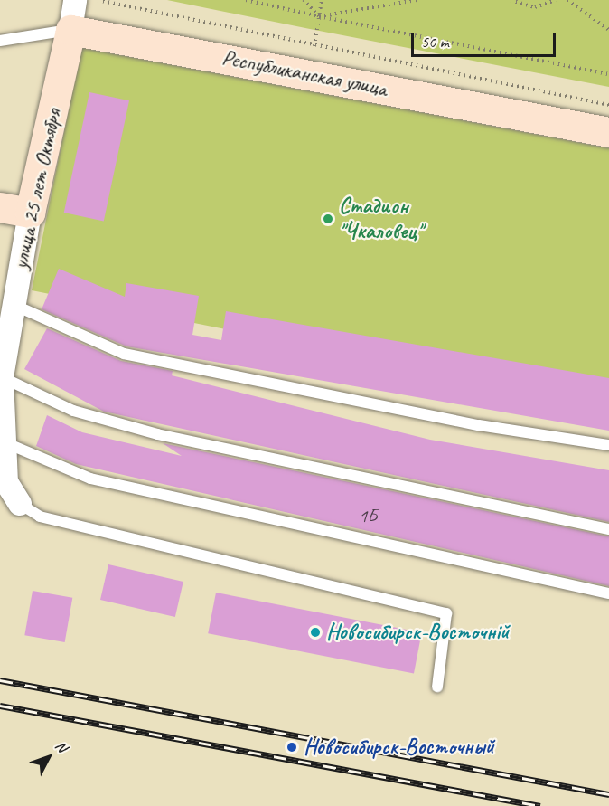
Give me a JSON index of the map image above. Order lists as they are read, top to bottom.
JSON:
{
  "streets": {
    "street": ["Республиканская улица", "улица 25 лет Октября"]
  },
  "crossings": [
    ["Республиканская улица", "улица 25 лет Октября"]
  ],
  "places": ["Стадион \"Чкаловец\"", "Новосибирск-Восточній", "Новосибирск-Восточный"],
  "house_numbers": ["1Б"],
  "scale_bar": "50 m",
  "north": "top right"
}
